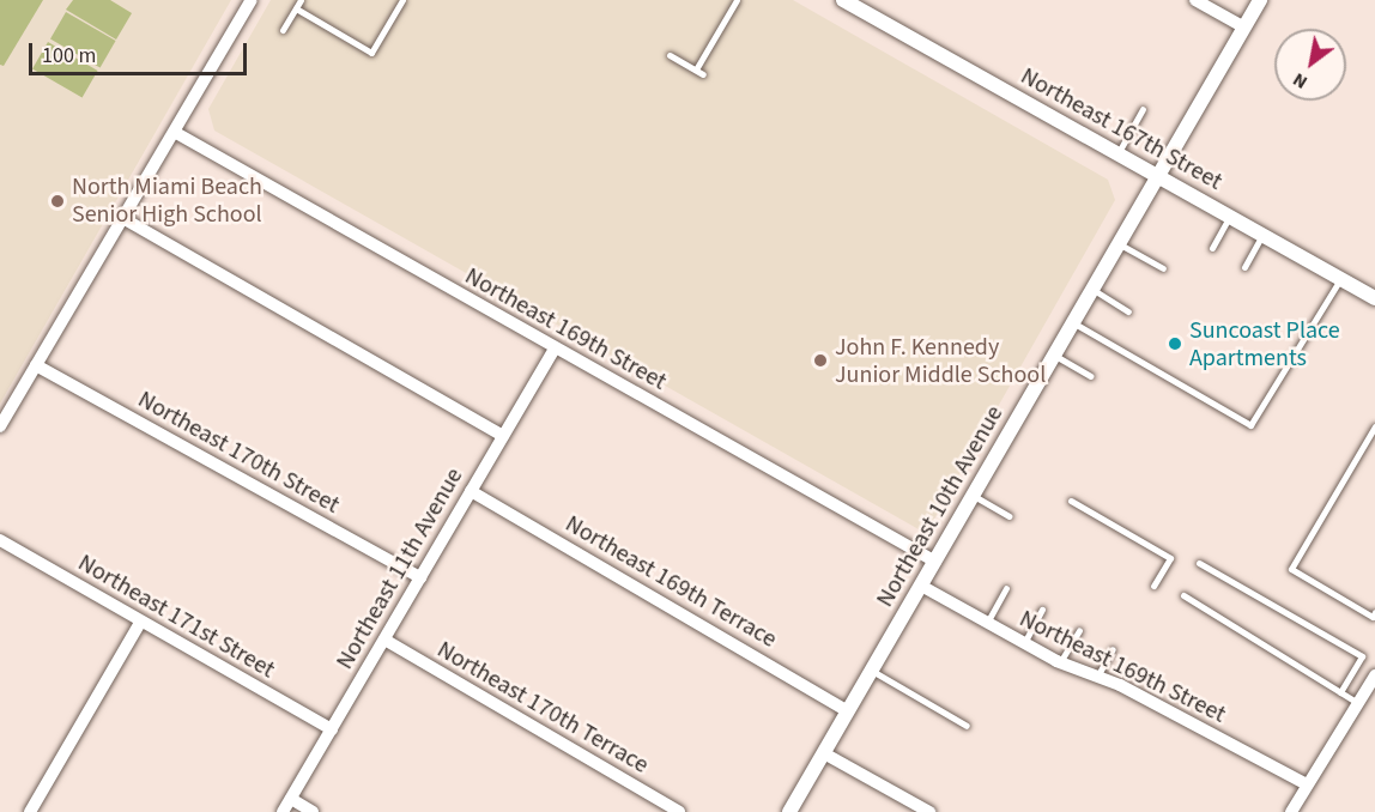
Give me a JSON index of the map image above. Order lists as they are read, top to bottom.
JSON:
{
  "streets": {
    "street": [
      "Northeast 167th Street",
      "Northeast 169th Street",
      "Northeast 170th Street",
      "Northeast 10th Avenue",
      "Northeast 11th Avenue",
      "Northeast 169th Terrace",
      "Northeast 171st Street",
      "Northeast 170th Terrace"
    ]
  },
  "crossings": [
    ["Northeast 167th Street", "Northeast 10th Avenue"],
    ["Northeast 169th Street", "Northeast 10th Avenue"],
    ["Northeast 169th Street", "Northeast 11th Avenue"],
    ["Northeast 170th Street", "Northeast 11th Avenue"],
    ["Northeast 10th Avenue", "Northeast 169th Terrace"],
    ["Northeast 11th Avenue", "Northeast 169th Terrace"],
    ["Northeast 11th Avenue", "Northeast 171st Street"],
    ["Northeast 11th Avenue", "Northeast 170th Terrace"]
  ],
  "places": ["North Miami Beach Senior High School", "Suncoast Place Apartments", "John F. Kennedy Junior Middle School"],
  "scale_bar": "100 m",
  "north": "bottom left"
}
